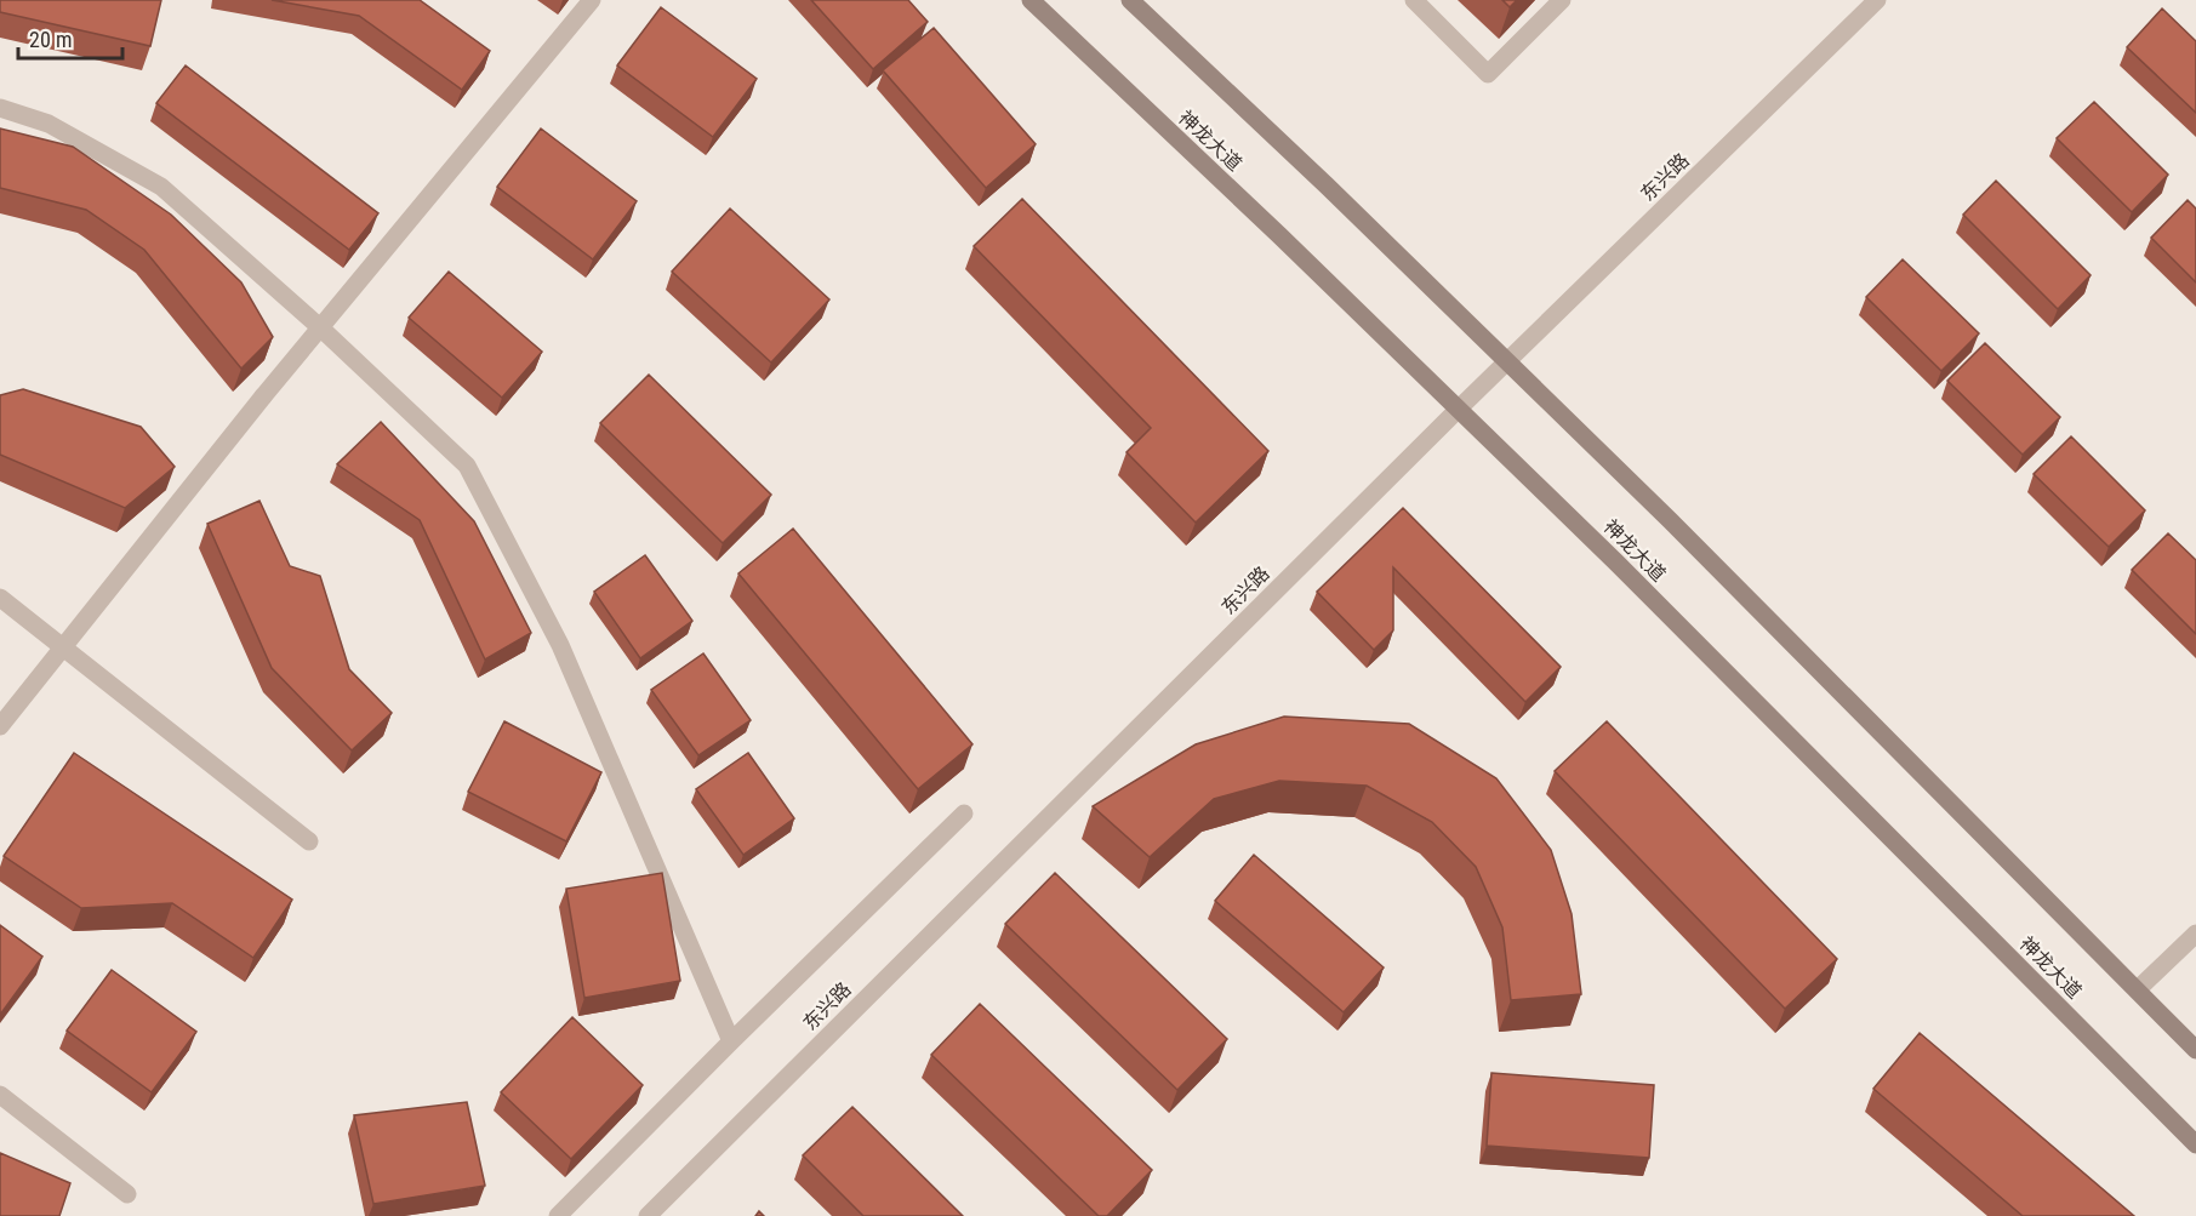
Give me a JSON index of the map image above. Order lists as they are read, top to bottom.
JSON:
{
  "streets": {
    "main road": ["神龙大道"],
    "street": ["东兴路"]
  },
  "crossings": [
    ["神龙大道", "东兴路"]
  ],
  "scale_bar": "20 m"
}
